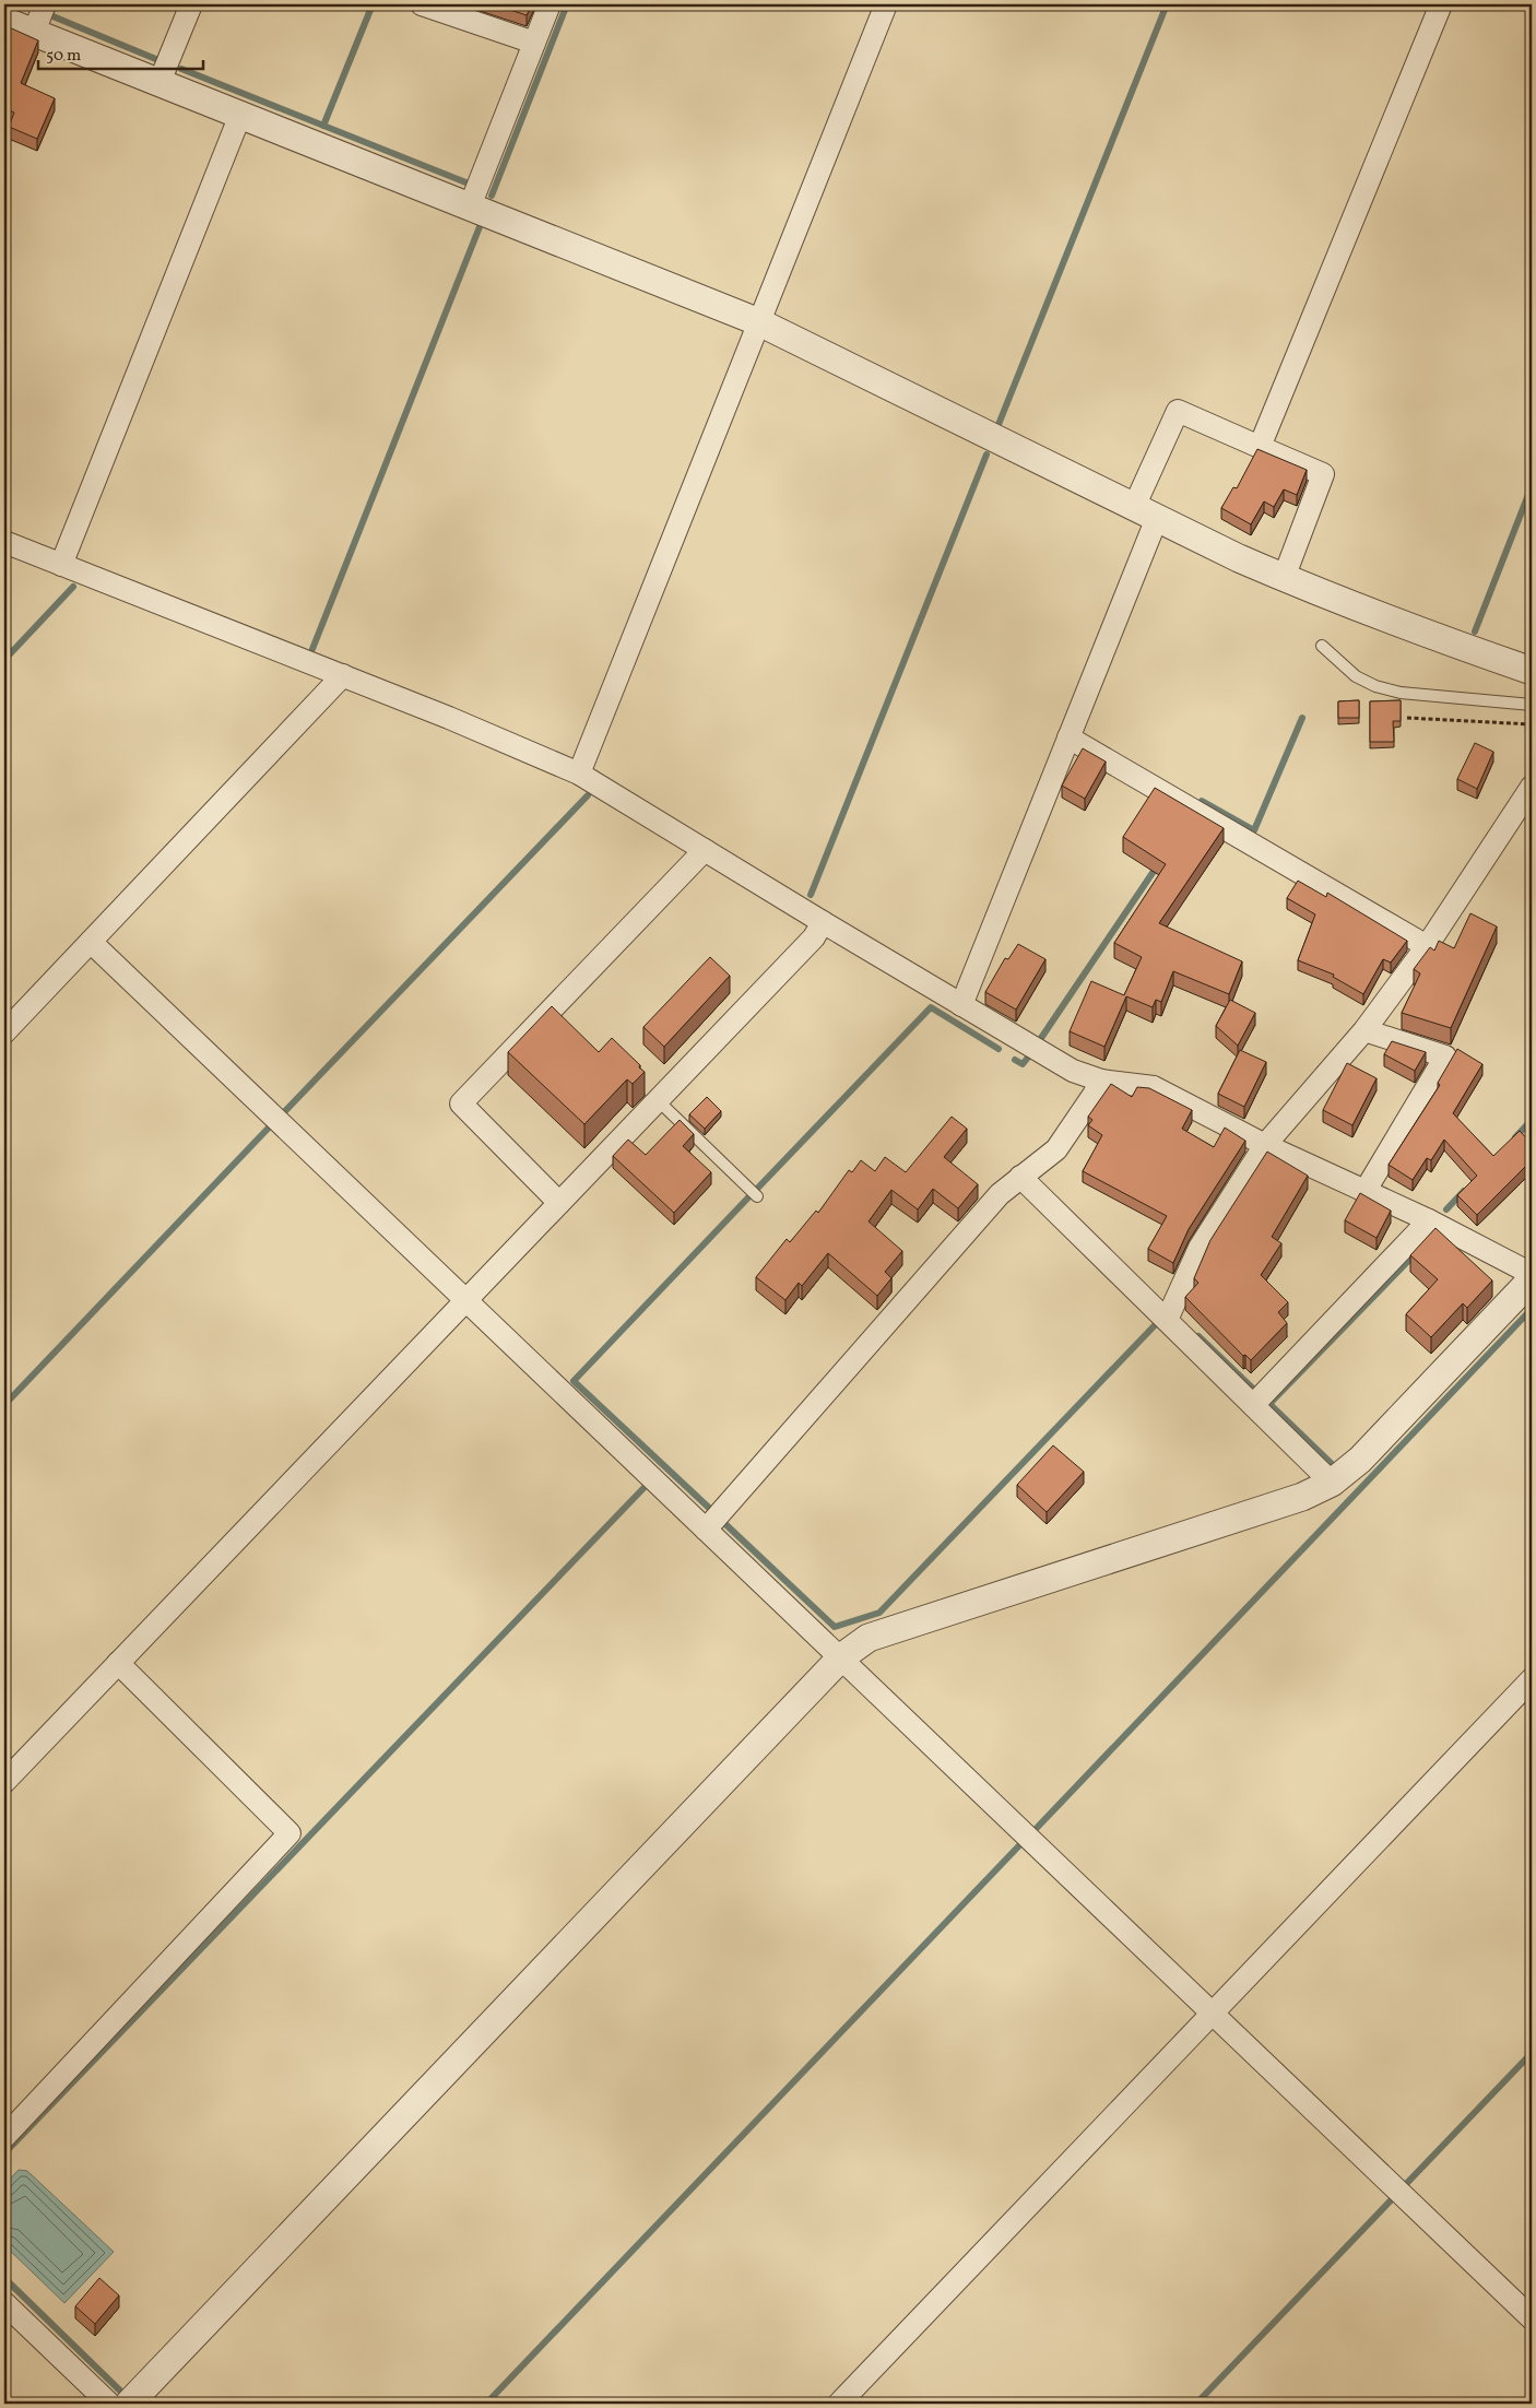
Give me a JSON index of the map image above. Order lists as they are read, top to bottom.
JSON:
{
  "scale_bar": "50 m"
}
